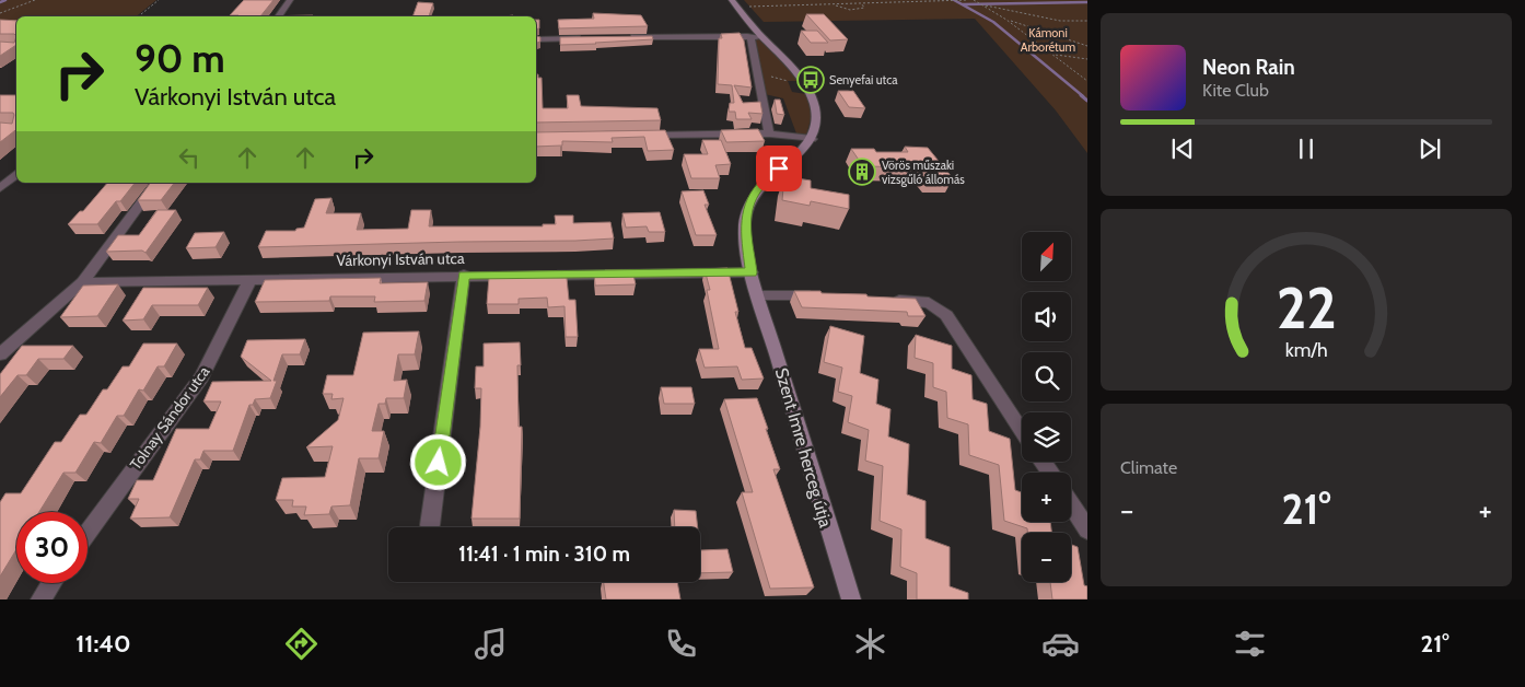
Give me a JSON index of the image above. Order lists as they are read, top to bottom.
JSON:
{
  "streets": {
    "main road": ["Szent Imre herceg útja"],
    "street": ["Várkonyi István utca", "Tolnay Sándor utca"]
  },
  "crossings": [
    ["Várkonyi István utca", "Tolnay Sándor utca"],
    ["Várkonyi István utca", "Szent Imre herceg útja"]
  ],
  "parks": ["Kámoni Arborétum"],
  "places": {
    "bus stop": ["Senyefai utca"],
    "building": ["Vörös műszaki vizsgűló állomás"]
  },
  "north": "top right",
  "page": {
    "turn": ["90 m", "Várkonyi István utca"],
    "song": ["Neon Rain", "Kite Club"],
    "map_buttons": ["+", "−"],
    "tile": "Climate",
    "heat": ["−", "21°", "+"],
    "limit": "30",
    "trip": "11:41 · 1 min · 310 m",
    "tabs": ["11:40", "21°"],
    "gauge": ["22", "km/h"]
  }
}
